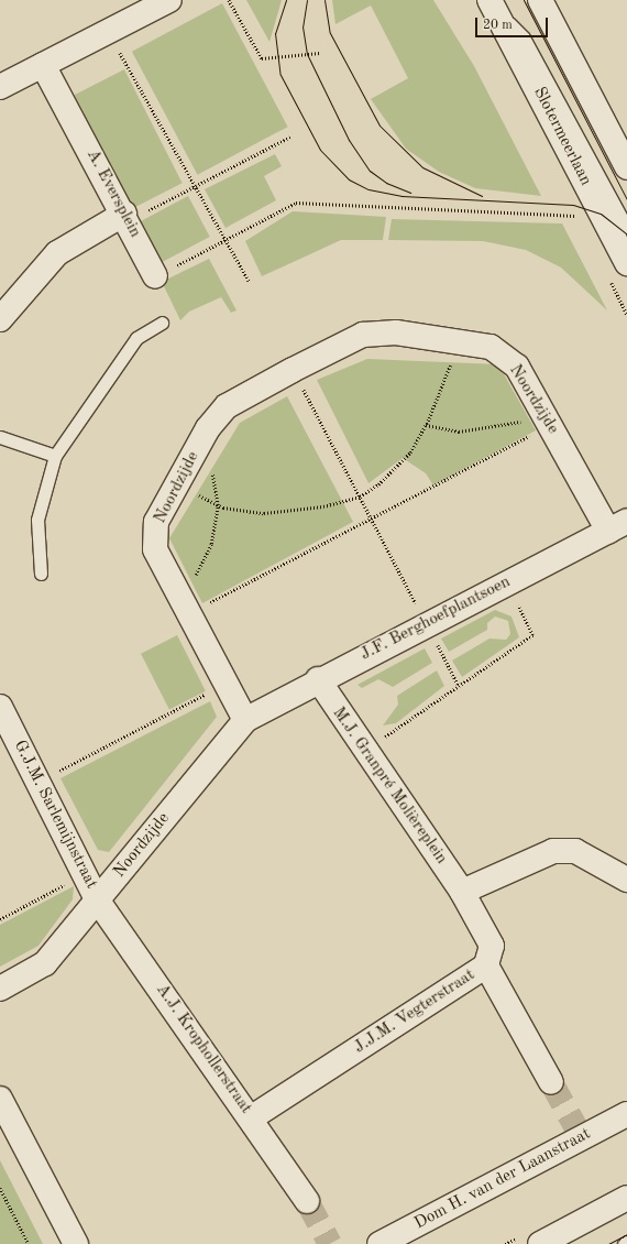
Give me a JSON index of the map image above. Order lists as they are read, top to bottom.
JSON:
{
  "streets": {
    "street": [
      "Slotermeerlaan",
      "A. Eversplein",
      "Noordzijde",
      "J.F. Berghoefplantsoen",
      "M.J. Granpré Molièreplein",
      "G.J.M. Sarlemijnstraat",
      "J.J.M. Vegterstraat",
      "A.J. Krophollerstraat",
      "Dom H. van der Laanstraat"
    ]
  },
  "crossings": [
    ["Noordzijde", "J.F. Berghoefplantsoen"],
    ["Noordzijde", "G.J.M. Sarlemijnstraat"],
    ["Noordzijde", "A.J. Krophollerstraat"],
    ["J.F. Berghoefplantsoen", "M.J. Granpré Molièreplein"],
    ["M.J. Granpré Molièreplein", "J.J.M. Vegterstraat"],
    ["G.J.M. Sarlemijnstraat", "A.J. Krophollerstraat"],
    ["J.J.M. Vegterstraat", "A.J. Krophollerstraat"]
  ],
  "scale_bar": "20 m"
}
